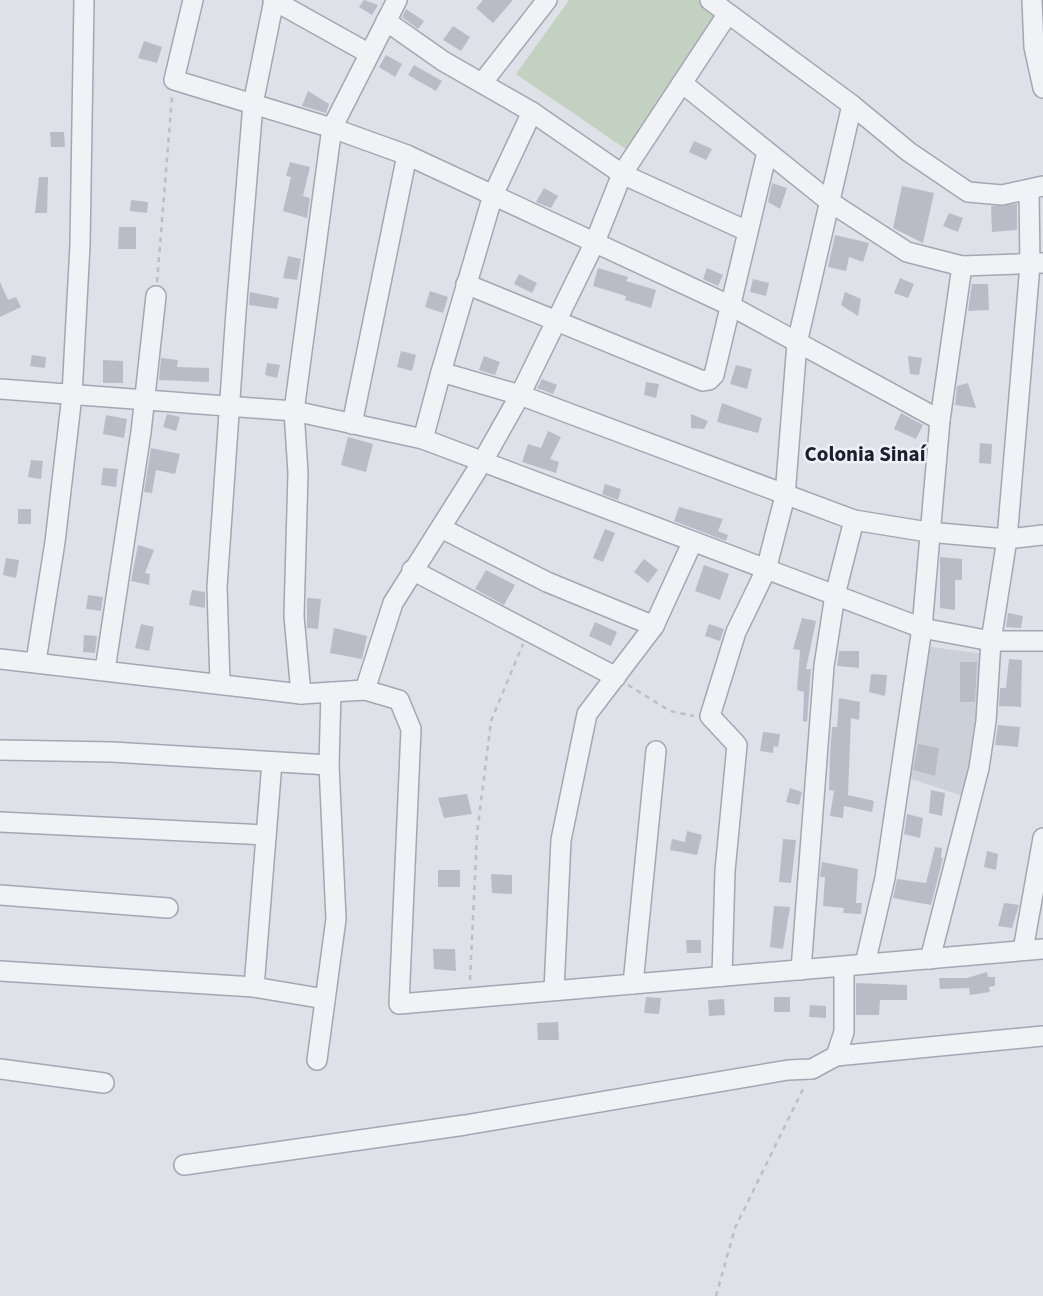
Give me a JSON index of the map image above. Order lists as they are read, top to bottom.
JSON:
{
  "districts": ["Colonia Sinaí"]
}
